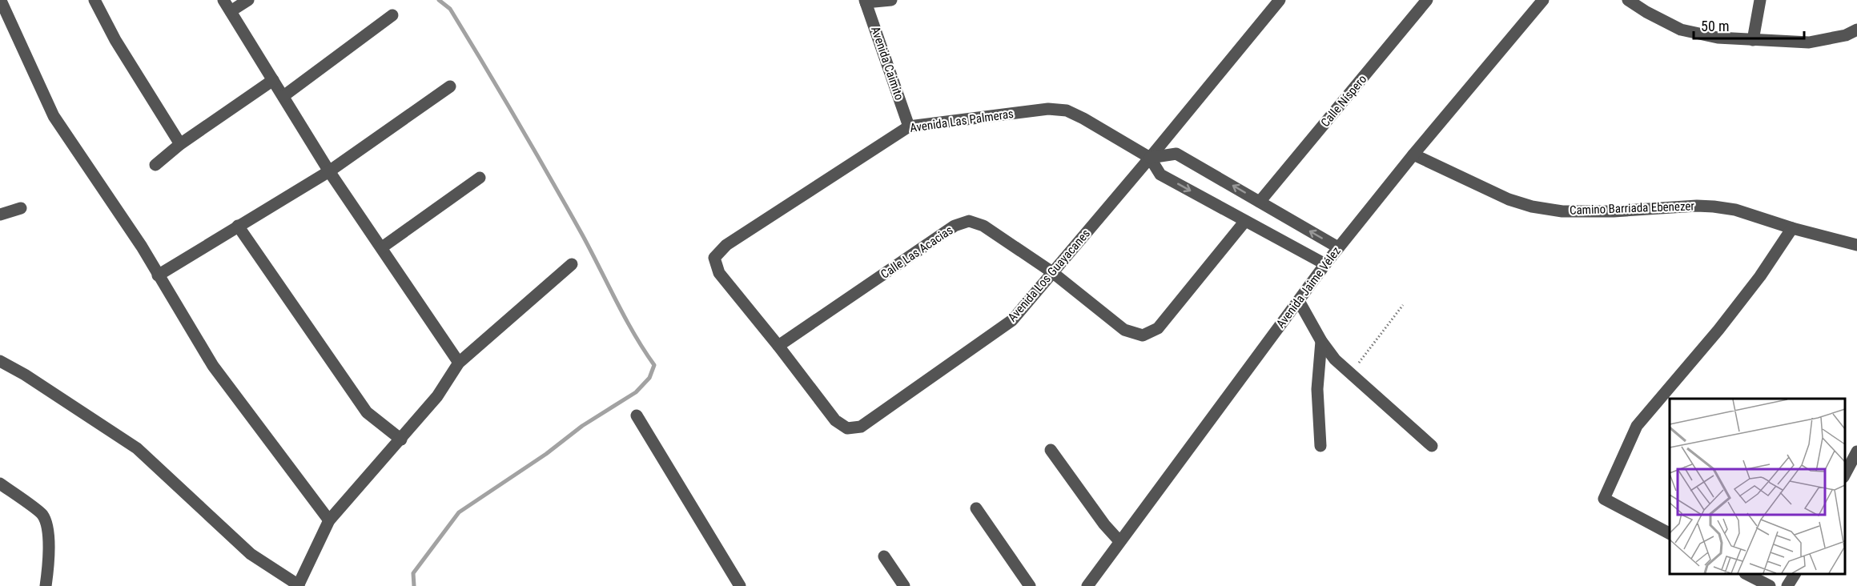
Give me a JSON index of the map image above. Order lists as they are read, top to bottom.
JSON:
{
  "streets": {
    "street": [
      "Avenida Caimito",
      "Calle Níspero",
      "Avenida Las Palmeras",
      "Camino Barriada Ebenezer",
      "Calle Las Acacias",
      "Avenida Los Guayacanes",
      "Avenida Jaime Vélez"
    ]
  },
  "crossings": [
    ["Avenida Caimito", "Avenida Las Palmeras"],
    ["Avenida Las Palmeras", "Calle Las Acacias"],
    ["Avenida Las Palmeras", "Avenida Los Guayacanes"],
    ["Avenida Las Palmeras", "Avenida Jaime Vélez"],
    ["Camino Barriada Ebenezer", "Avenida Jaime Vélez"],
    ["Calle Las Acacias", "Avenida Los Guayacanes"]
  ],
  "scale_bar": "50 m"
}
